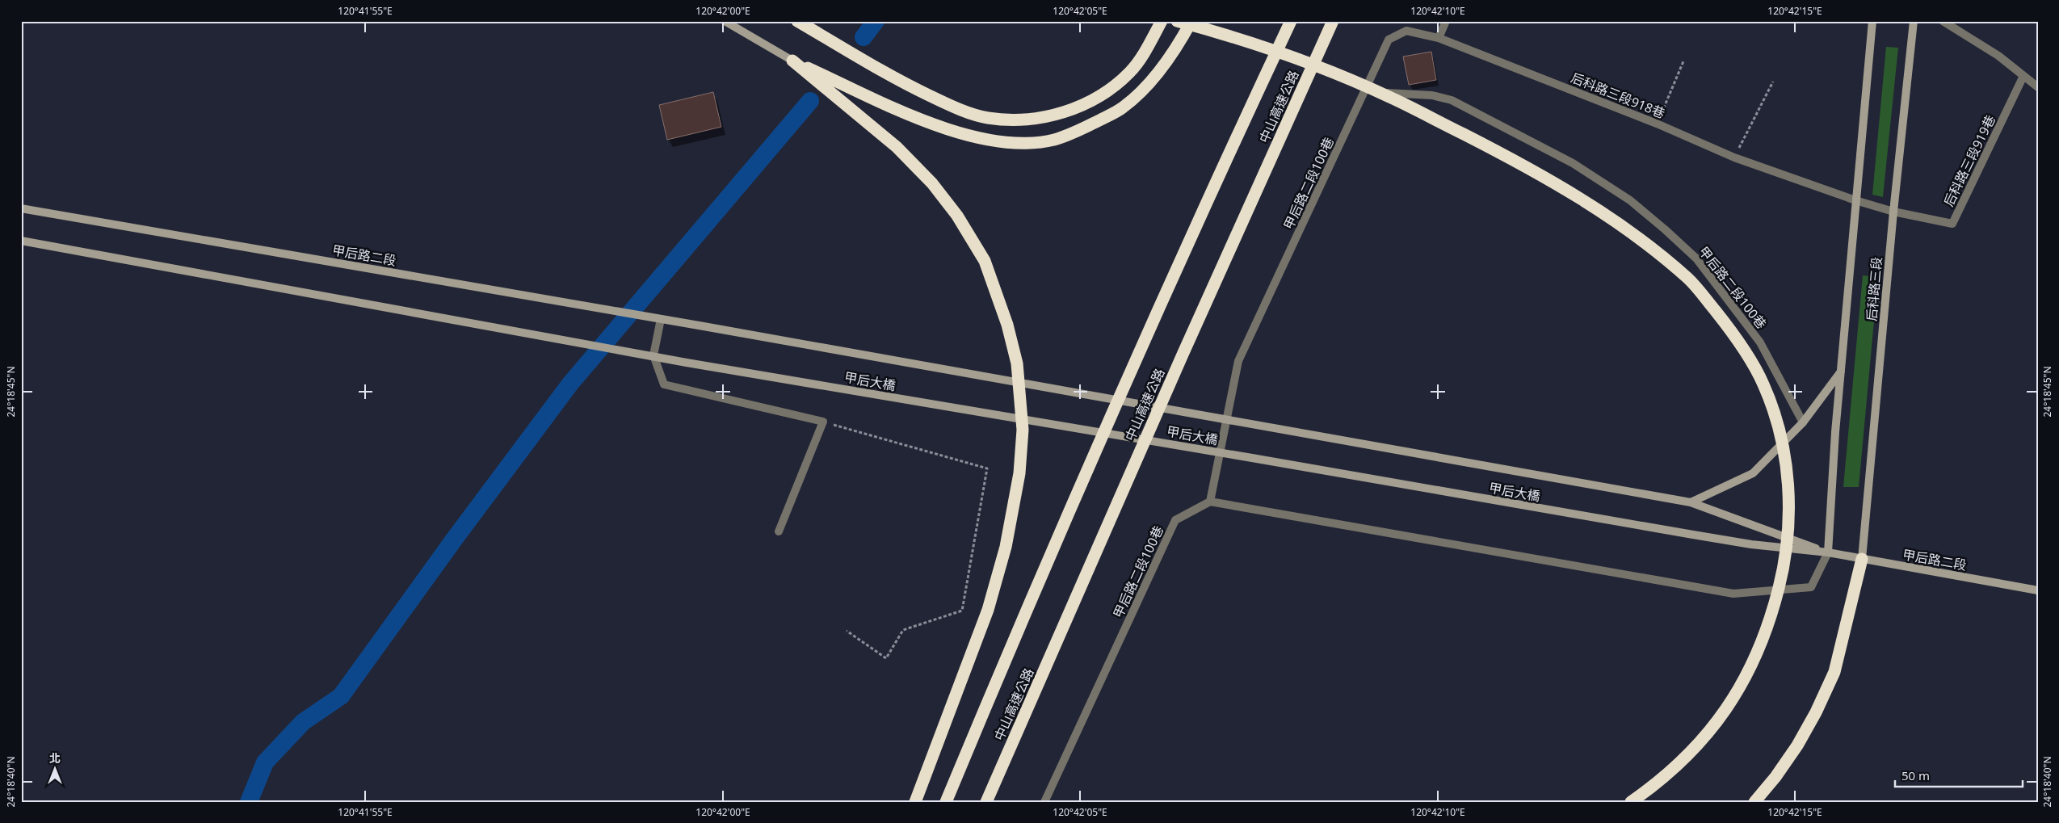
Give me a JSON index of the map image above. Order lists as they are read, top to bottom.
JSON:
{
  "streets": {
    "highway": ["中山高速公路"],
    "main road": ["甲后路二段", "后科路三段", "甲后大橋"],
    "lane": ["后科路三段918巷", "后科路三段919巷", "甲后路二段100巷"]
  },
  "crossings": [
    ["后科路三段918巷", "后科路三段919巷"],
    ["后科路三段918巷", "甲后路二段100巷"],
    ["后科路三段918巷", "后科路三段"],
    ["后科路三段919巷", "后科路三段"],
    ["甲后路二段", "后科路三段"],
    ["甲后路二段", "甲后大橋"]
  ],
  "scale_bar": "50 m",
  "north": "top",
  "coordinates": [
    "120°41'55\"E",
    "120°42'00\"E",
    "120°42'05\"E",
    "120°42'10\"E",
    "120°42'15\"E",
    "24°18'45\"N",
    "24°18'40\"N"
  ]
}
